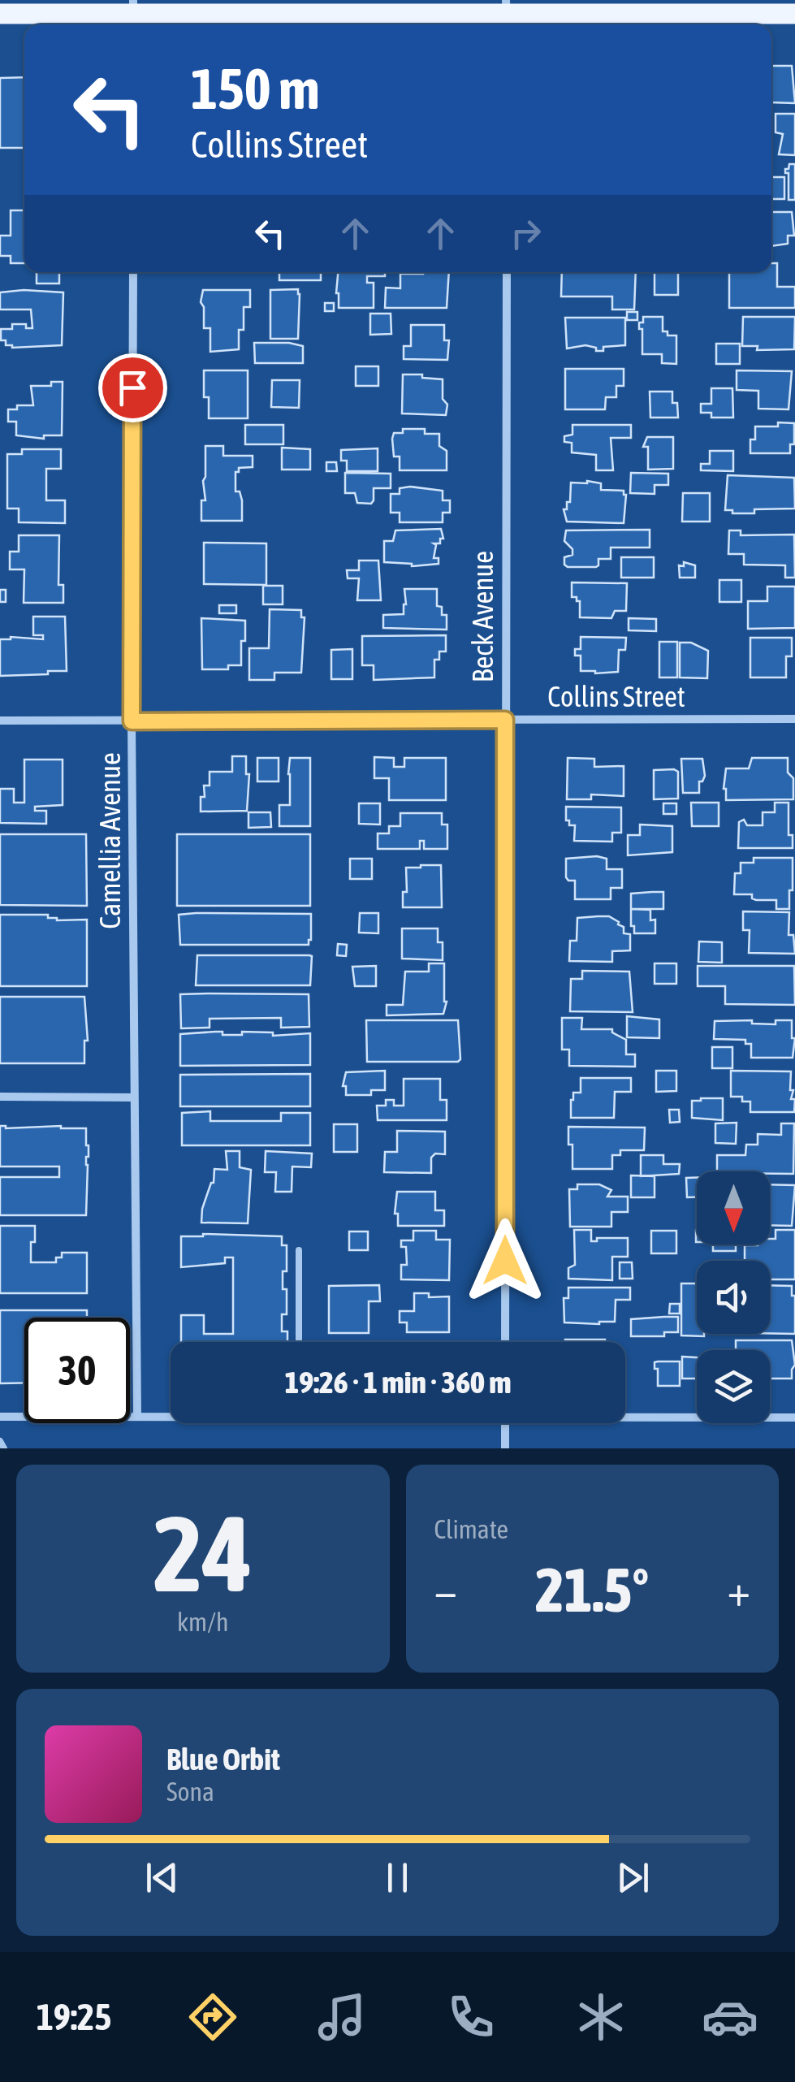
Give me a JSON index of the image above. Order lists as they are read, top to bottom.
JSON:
{
  "streets": {
    "street": ["Beck Avenue", "Collins Street", "Camellia Avenue"]
  },
  "crossings": [
    ["Beck Avenue", "Collins Street"],
    ["Collins Street", "Camellia Avenue"]
  ],
  "north": "bottom",
  "page": {
    "turn": ["150 m", "Collins Street"],
    "limit": "30",
    "trip": "19:26 · 1 min · 360 m",
    "tile": [
      ["24", "km/h"],
      "Climate"
    ],
    "heat": ["−", "21.5°", "+"],
    "song": ["Blue Orbit", "Sona"],
    "tabs": "19:25"
  }
}
